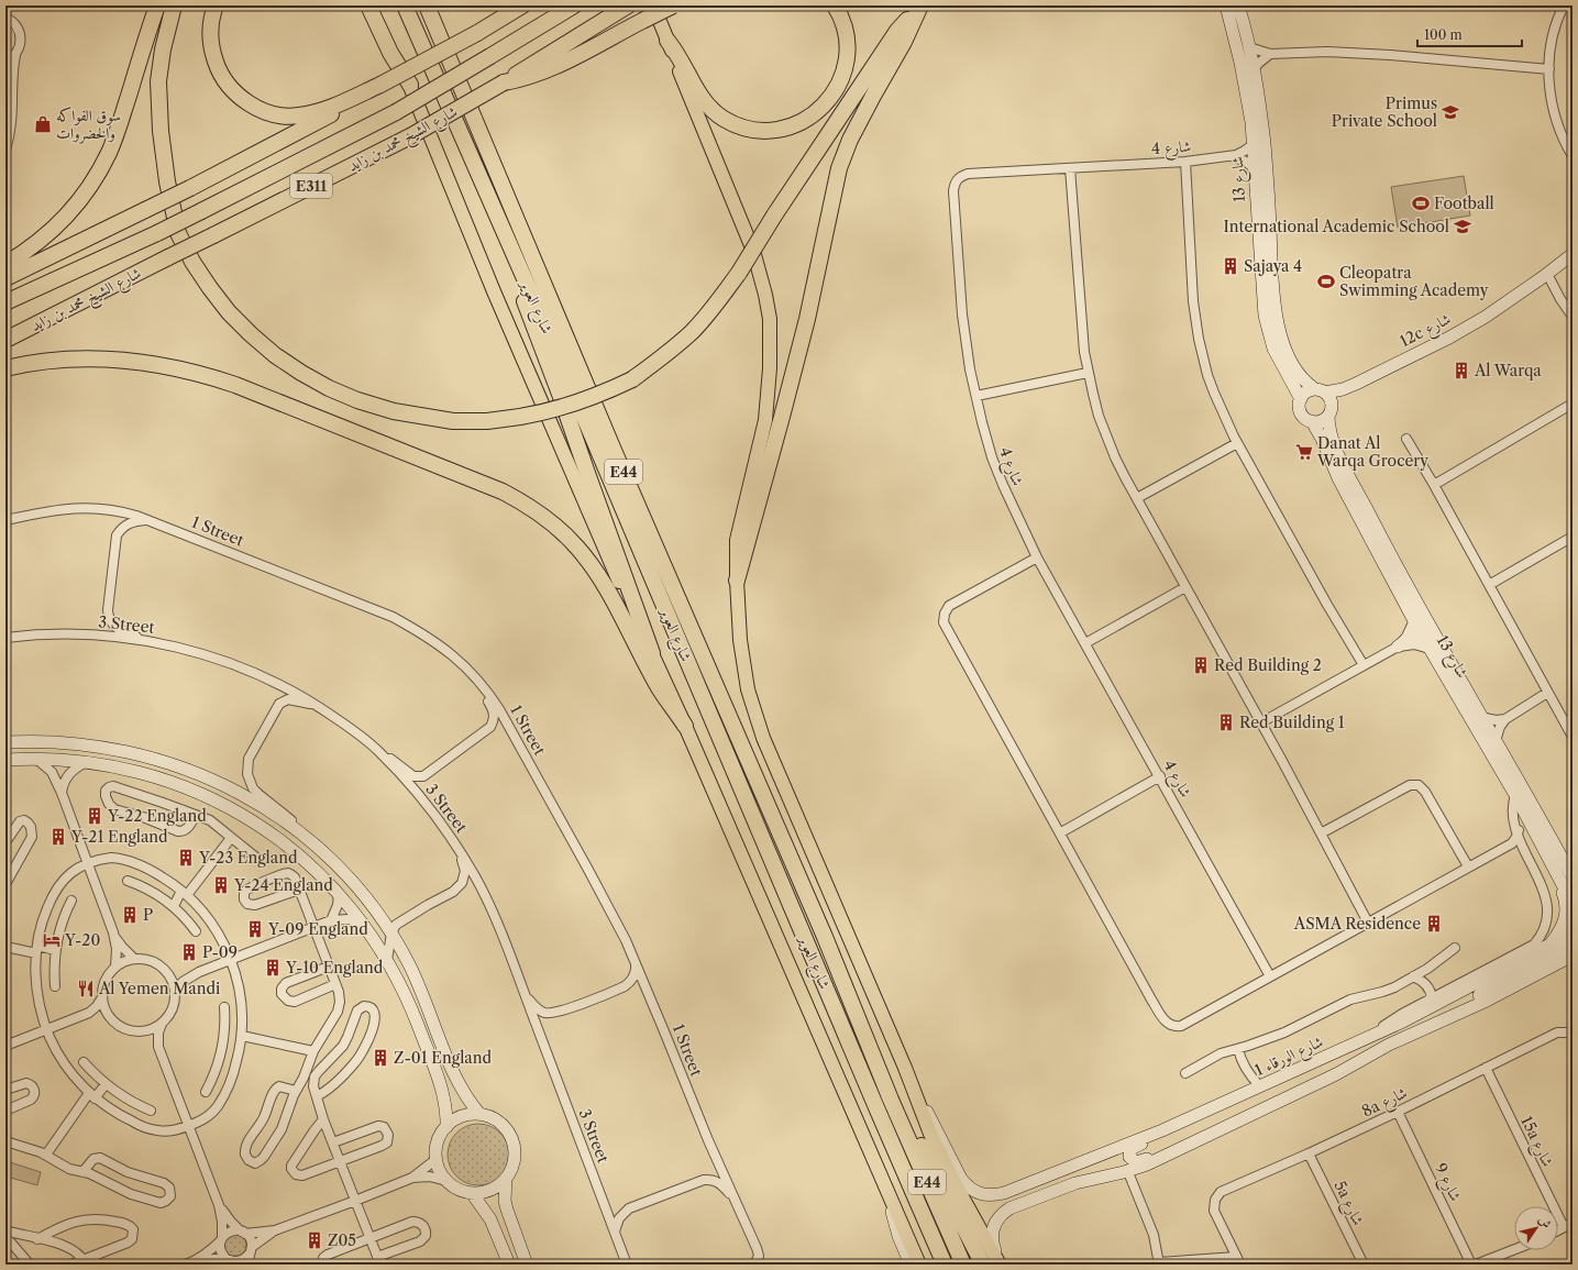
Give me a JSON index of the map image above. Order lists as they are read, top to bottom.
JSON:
{
  "streets": {
    "highway": [
      "شارع الشيخ محمد بن زايد",
      "E311",
      "شارع العوير",
      "E44"
    ],
    "street": [
      "شارع 4",
      "شارع 13",
      "12c شارع",
      "1 Street",
      "3 Street",
      "شارع الورقاء 1",
      "8a شارع",
      "15a شارع",
      "شارع 9",
      "5a شارع"
    ]
  },
  "crossings": [
    ["شارع 4", "شارع 13"],
    ["شارع 13", "12c شارع"],
    ["8a شارع", "15a شارع"],
    ["8a شارع", "شارع 9"],
    ["8a شارع", "5a شارع"]
  ],
  "places": {
    "school or university": ["Primus Private School", "International Academic School"],
    "shop": ["سوق الفواكه والخضروات"],
    "sports": ["Football", "Cleopatra Swimming Academy"],
    "building": [
      "Sajaya 4",
      "Al Warqa",
      "Red Building 2",
      "Red Building 1",
      "Y-22 England",
      "Y-21 England",
      "Y-23 England",
      "Y-24 England",
      "P",
      "ASMA Residence",
      "Y-09 England",
      "P-09",
      "Y-10 England",
      "Z-01 England",
      "Z05"
    ],
    "supermarket": ["Danat Al Warqa Grocery"],
    "hotel": ["Y-20"],
    "restaurant": ["Al Yemen Mandi"]
  },
  "scale_bar": "100 m",
  "north": "top right"
}
